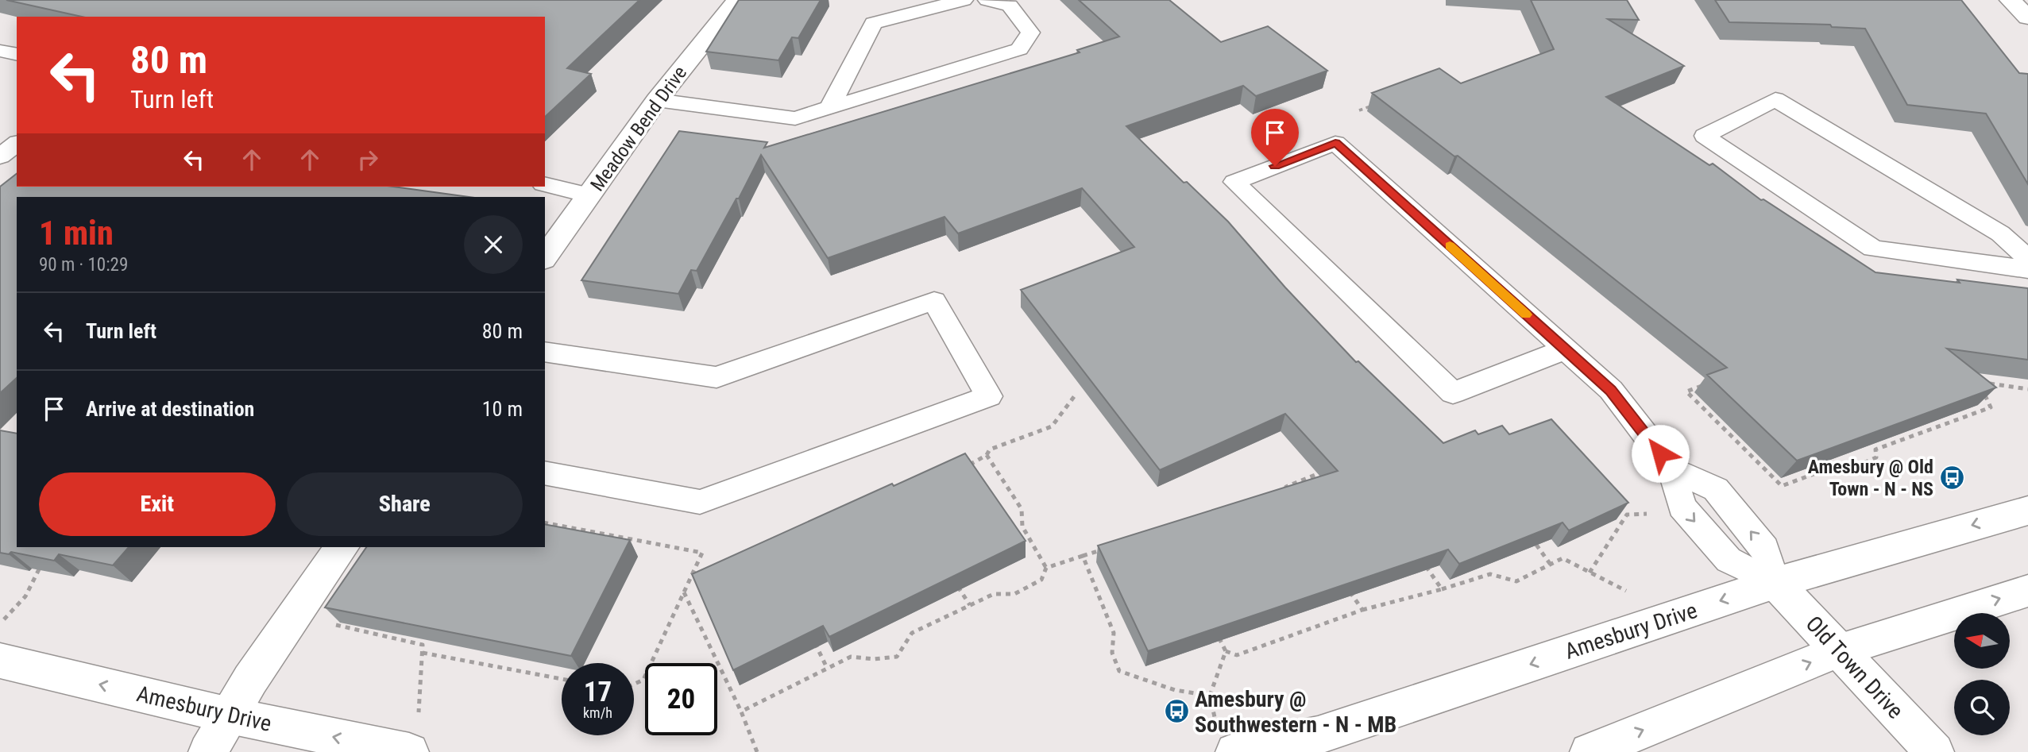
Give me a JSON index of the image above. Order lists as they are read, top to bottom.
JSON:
{
  "streets": {
    "street": ["Meadow Bend Drive", "Amesbury Drive", "Old Town Drive"]
  },
  "crossings": [
    ["Amesbury Drive", "Old Town Drive"]
  ],
  "places": {
    "bus stop": ["Amesbury @ Old Town - N - NS", "Amesbury @ Southwestern - N - MB"]
  },
  "north": "left",
  "page": {
    "turn": ["80 m", "Turn left"],
    "heading": ["1 min", "90 m · 10:29"],
    "list": [
      {
        "name": "Turn left",
        "value": "80 m"
      },
      {
        "name": "Arrive at destination",
        "value": "10 m"
      }
    ],
    "buttons": ["Exit", "Share"],
    "speed": "17 km/h",
    "limit": "20"
  }
}
